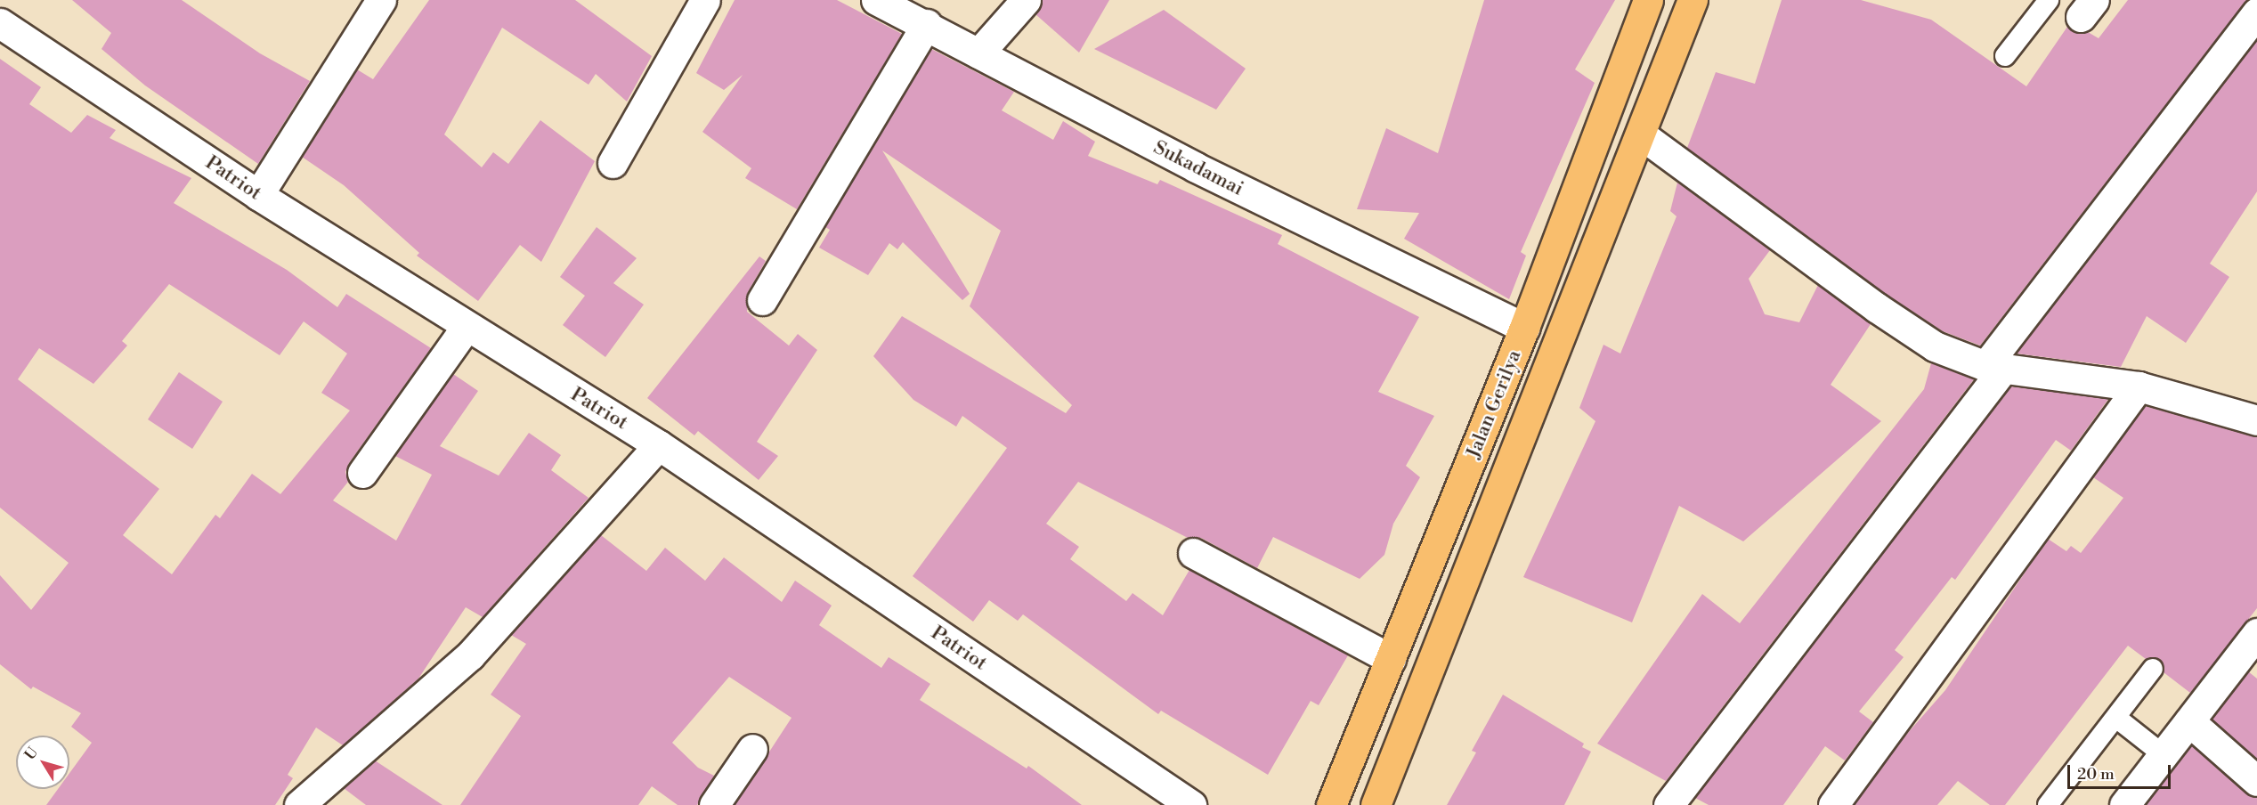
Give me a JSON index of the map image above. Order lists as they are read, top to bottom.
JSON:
{
  "streets": {
    "highway": ["Jalan Gerilya"],
    "street": ["Sukadamai", "Patriot"]
  },
  "crossings": [
    ["Sukadamai", "Jalan Gerilya"]
  ],
  "scale_bar": "20 m",
  "north": "top left"
}
